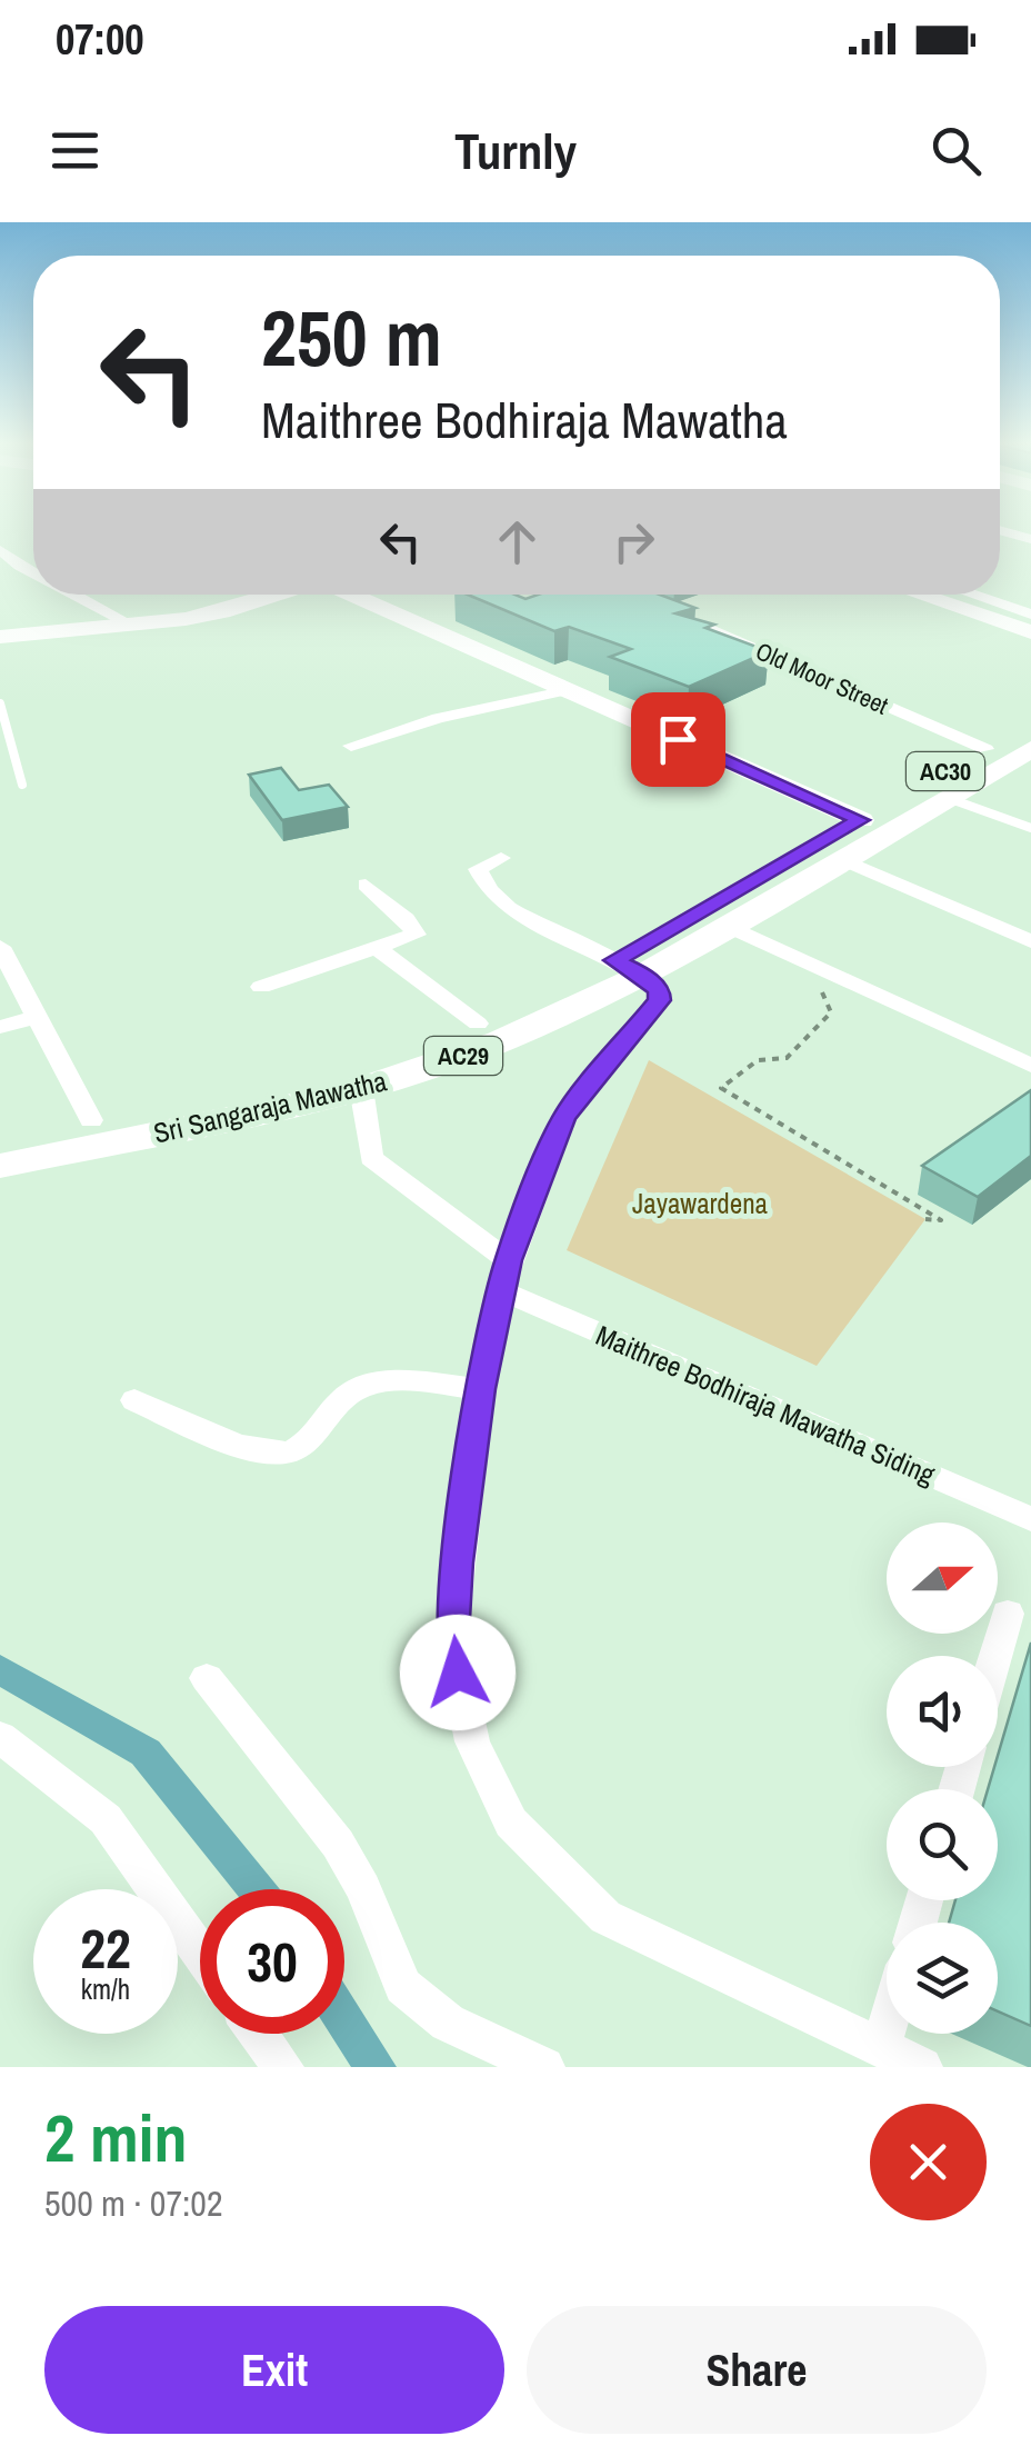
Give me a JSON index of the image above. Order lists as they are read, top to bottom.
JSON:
{
  "streets": {
    "main road": ["AC30", "AC29", "Sri Sangaraja Mawatha"],
    "street": ["Old Moor Street", "Maithree Bodhiraja Mawatha Siding"]
  },
  "crossings": [
    ["Old Moor Street", "AC30"],
    ["AC30", "Sri Sangaraja Mawatha"],
    ["Sri Sangaraja Mawatha", "Maithree Bodhiraja Mawatha Siding"]
  ],
  "parks": ["Jayawardena"],
  "north": "right",
  "page": {
    "status": "07:00",
    "header": "Turnly",
    "turn": ["250 m", "Maithree Bodhiraja Mawatha"],
    "speed": "22 km/h",
    "limit": "30",
    "heading": ["2 min", "500 m · 07:02"],
    "buttons": ["Exit", "Share"]
  }
}
